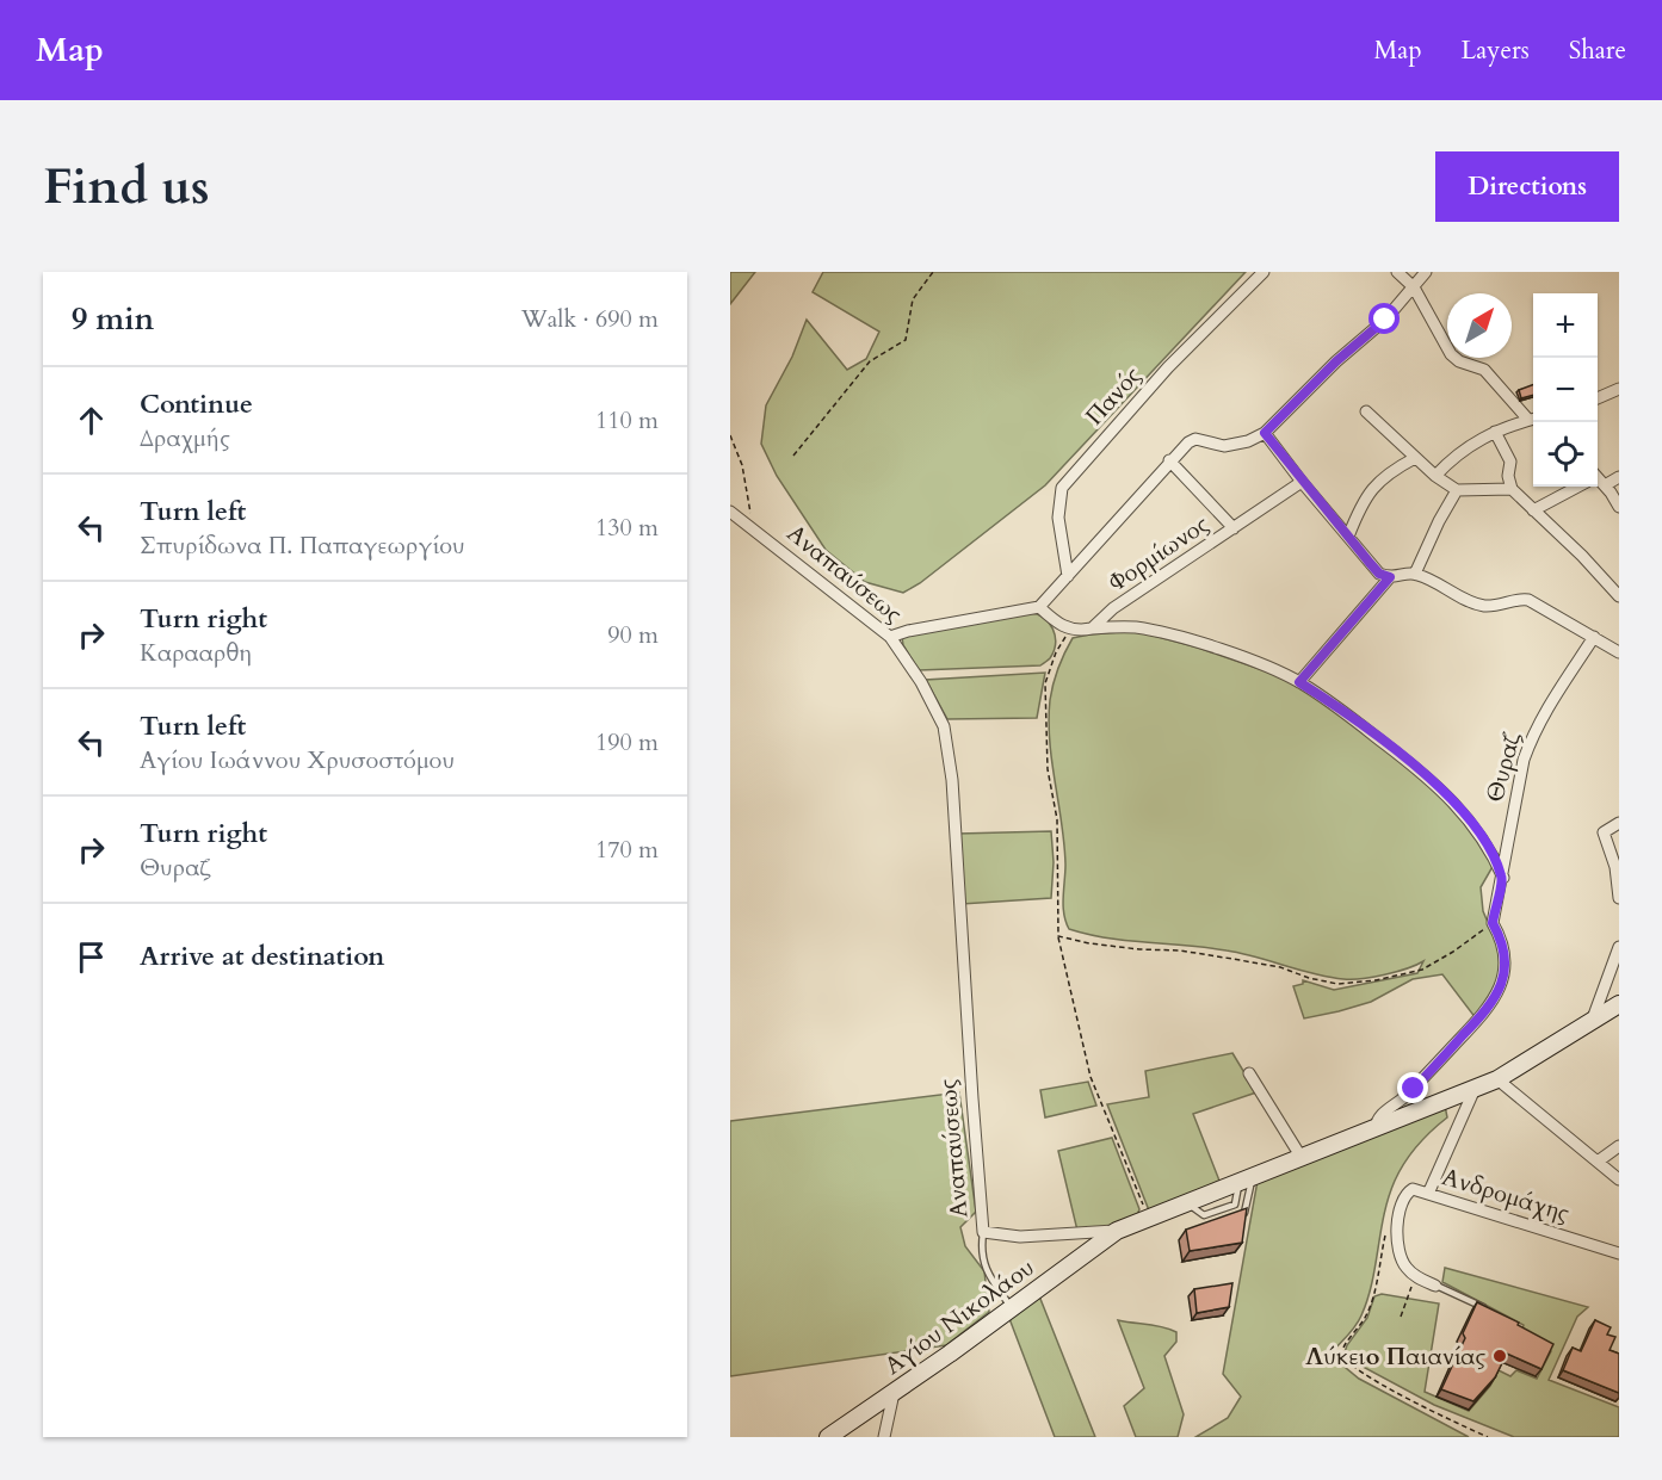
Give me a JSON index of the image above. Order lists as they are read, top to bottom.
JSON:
{
  "streets": {
    "street": [
      "Πανός",
      "Φορμίωνος",
      "Αναπαύσεως",
      "Θυραζ",
      "Ανδρομάχης",
      "Αγίου Νικολάου"
    ]
  },
  "crossings": [
    ["Αναπαύσεως", "Αγίου Νικολάου"]
  ],
  "places": ["Λύκειο Παιανίας"],
  "north": "top right",
  "page": {
    "header": "Map",
    "nav": ["Map", "Layers", "Share"],
    "buttons": "Directions",
    "title": "Find us",
    "heading": ["9 min", "Walk · 690 m"],
    "map_buttons": ["+", "−"],
    "list": [
      ["Continue", "Δραχμής", "110 m"],
      ["Turn left", "Σπυρίδωνα Π. Παπαγεωργίου", "130 m"],
      ["Turn right", "Καρααρθη", "90 m"],
      ["Turn left", "Αγίου Ιωάννου Χρυσοστόμου", "190 m"],
      ["Turn right", "Θυραζ", "170 m"],
      "Arrive at destination"
    ]
  }
}
